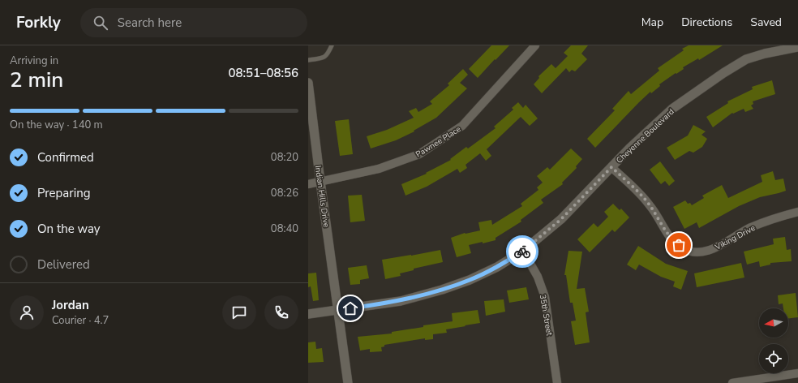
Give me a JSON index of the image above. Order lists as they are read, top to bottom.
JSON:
{
  "streets": {
    "street": [
      "Cheyenne Boulevard",
      "Pawnee Place",
      "Indian Hills Drive",
      "Viking Drive",
      "35th Street"
    ]
  },
  "crossings": [
    ["Cheyenne Boulevard", "Indian Hills Drive"],
    ["Cheyenne Boulevard", "Viking Drive"],
    ["Cheyenne Boulevard", "35th Street"],
    ["Pawnee Place", "Indian Hills Drive"]
  ],
  "north": "left",
  "page": {
    "header": "Forkly",
    "search": "Search here",
    "nav": ["Map", "Directions", "Saved"],
    "heading": ["2 min", "Arriving in", "08:51–08:56"],
    "panel": ["Jordan", "Courier · 4.7"],
    "bar": "On the way · 140 m",
    "list": [
      ["Confirmed", "08:20"],
      ["Preparing", "08:26"],
      ["On the way", "08:40"],
      "Delivered"
    ]
  }
}
